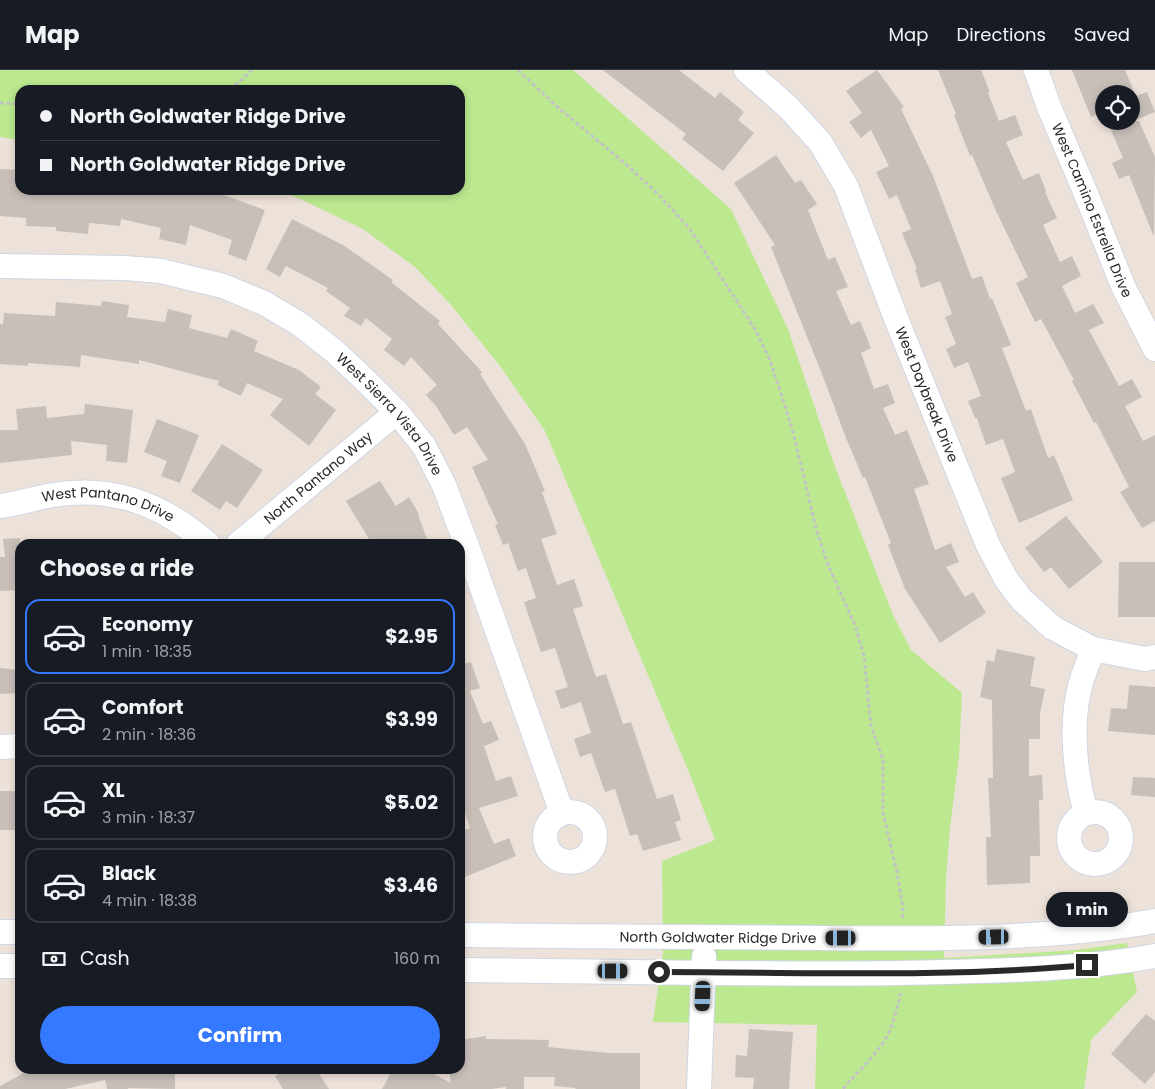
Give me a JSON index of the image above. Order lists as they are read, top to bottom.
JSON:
{
  "streets": {
    "street": [
      "West Camino Estrella Drive",
      "West Daybreak Drive",
      "West Sierra Vista Drive",
      "North Pantano Way",
      "West Pantano Drive",
      "North Goldwater Ridge Drive"
    ]
  },
  "crossings": [
    ["West Sierra Vista Drive", "North Pantano Way"]
  ],
  "page": {
    "header": "Map",
    "nav": ["Map", "Directions", "Saved"],
    "banner": ["North Goldwater Ridge Drive", "North Goldwater Ridge Drive"],
    "heading": "Choose a ride",
    "list": [
      {
        "name": "Economy",
        "note": "1 min · 18:35",
        "value": "$2.95"
      },
      {
        "name": "Comfort",
        "note": "2 min · 18:36",
        "value": "$3.99"
      },
      {
        "name": "XL",
        "note": "3 min · 18:37",
        "value": "$5.02"
      },
      {
        "name": "Black",
        "note": "4 min · 18:38",
        "value": "$3.46"
      }
    ],
    "bubble": "1 min",
    "pay": ["Cash", "160 m"],
    "buttons": "Confirm"
  }
}
